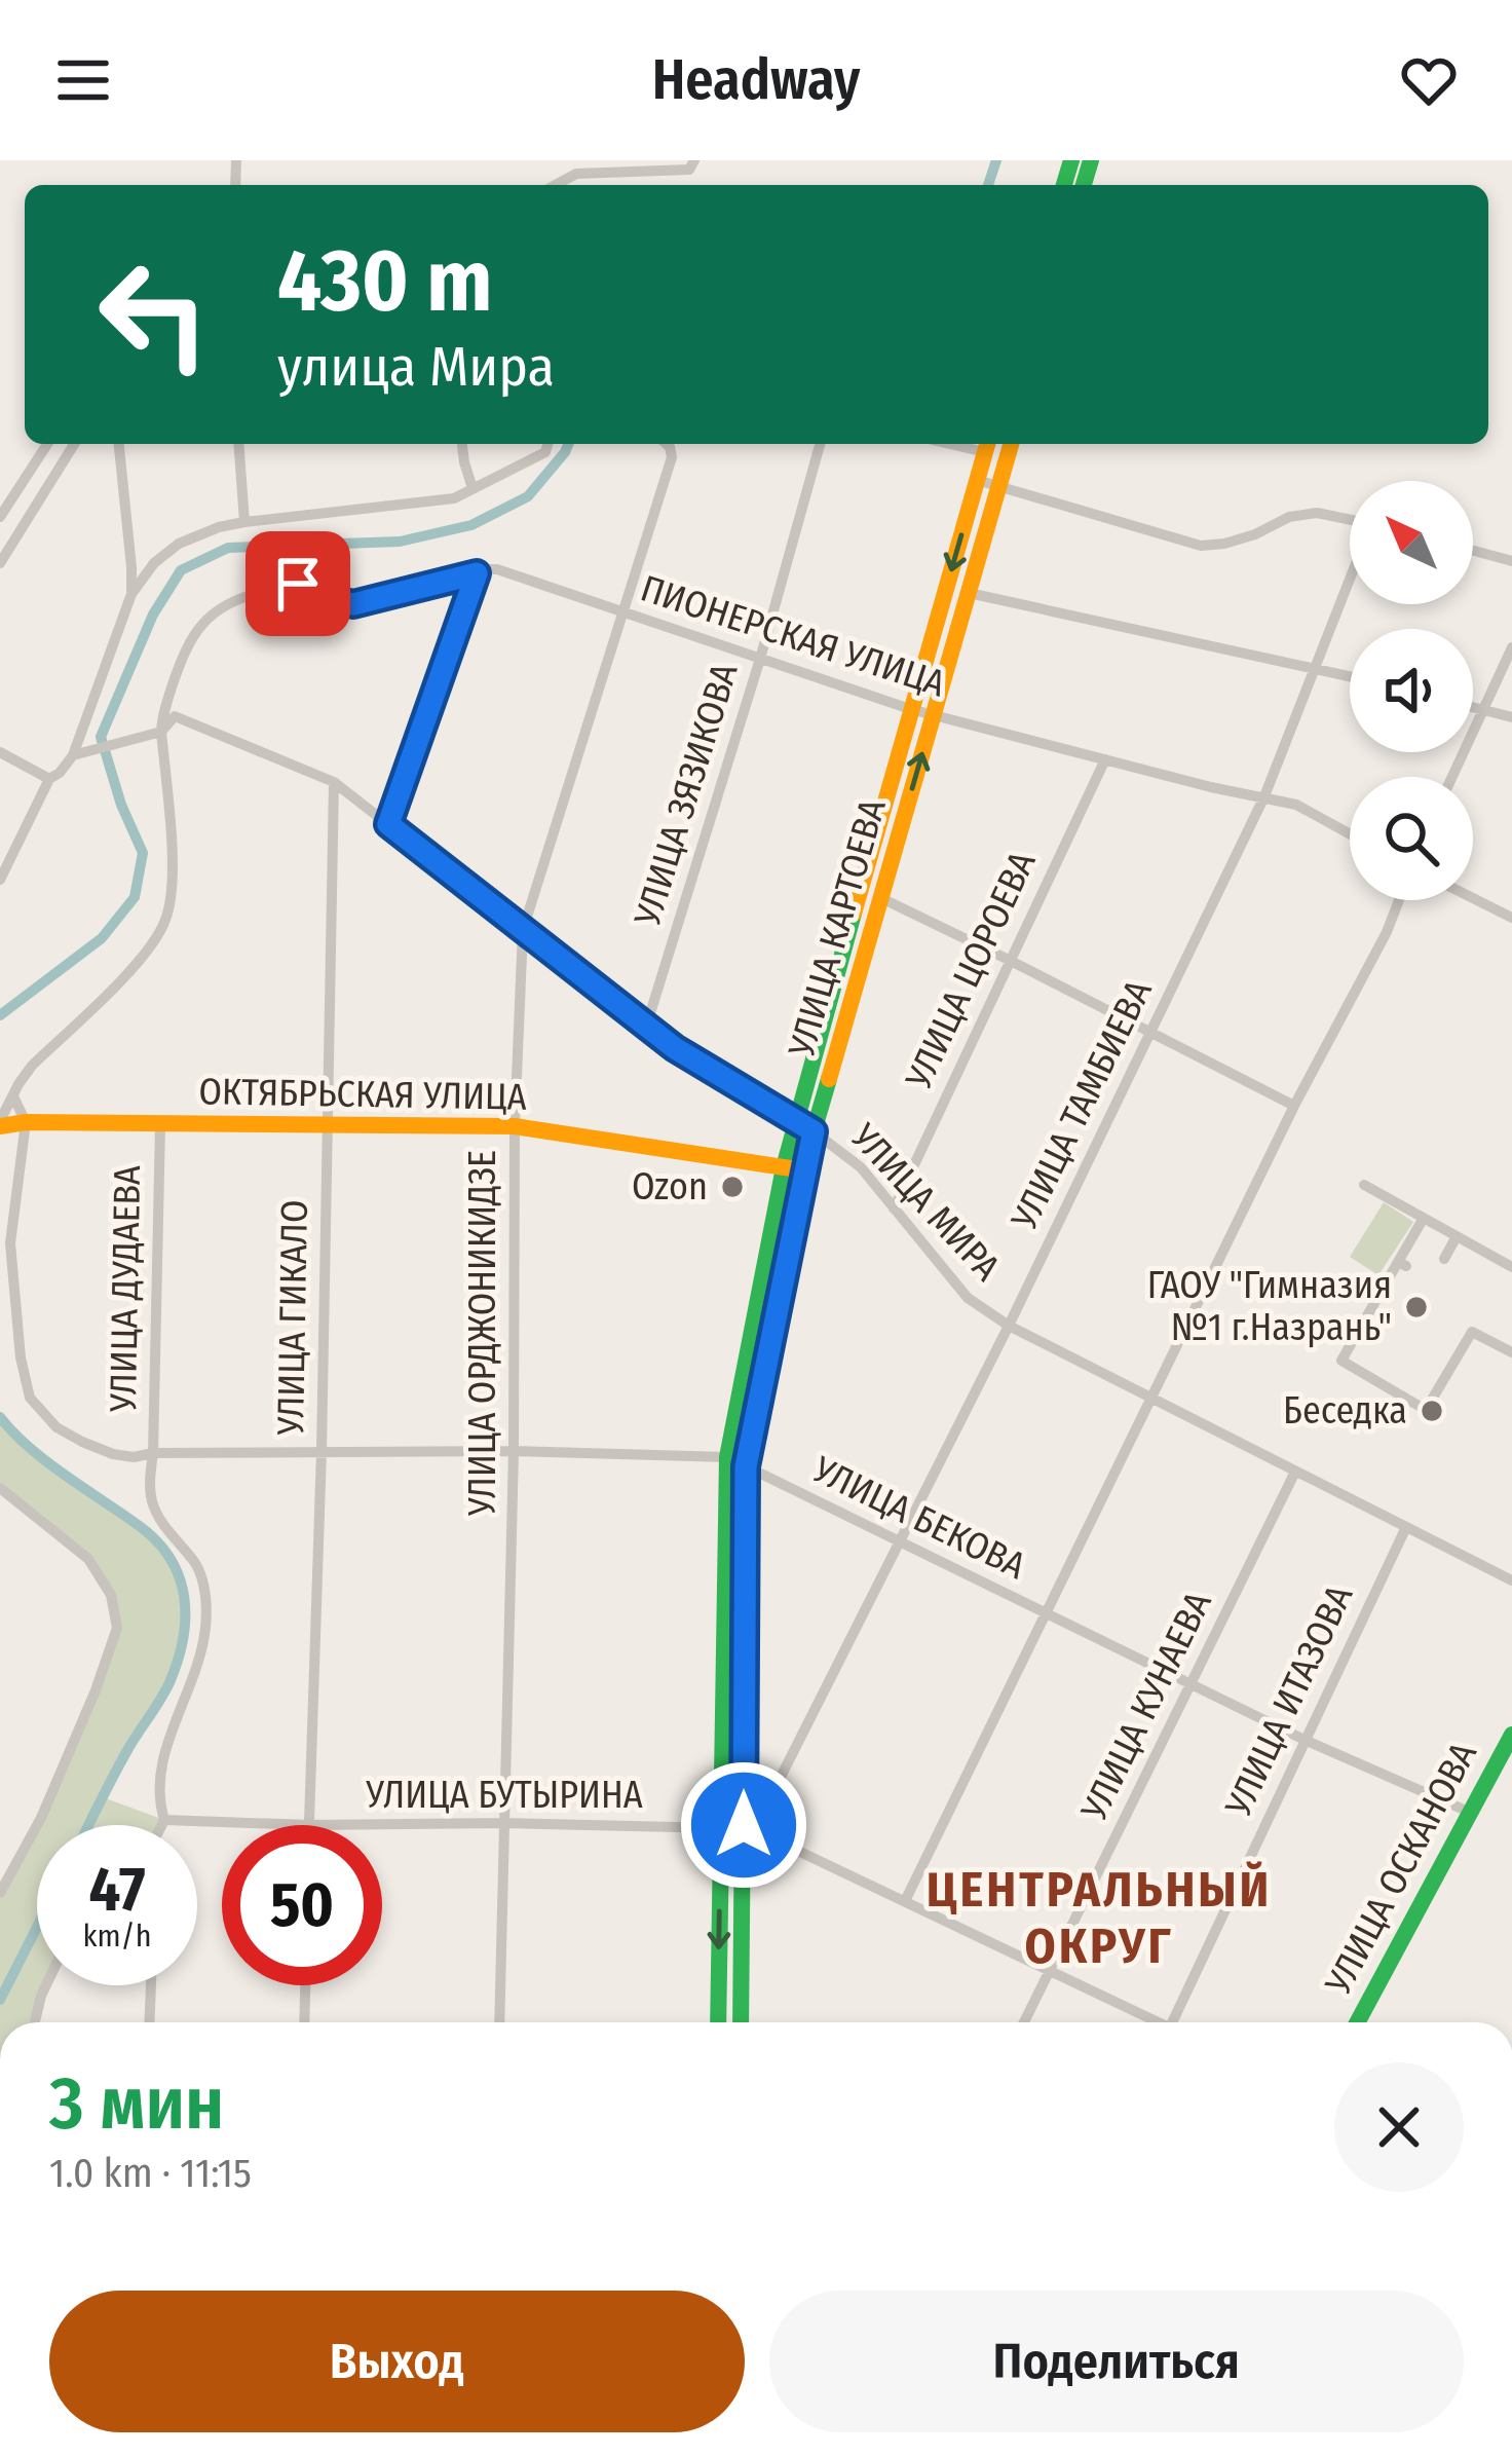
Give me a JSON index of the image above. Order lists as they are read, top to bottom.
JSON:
{
  "streets": {
    "main road": ["УЛИЦА КАРТОЕВА", "ОКТЯБРЬСКАЯ УЛИЦА", "УЛИЦА ОСКАНОВА"],
    "street": [
      "ПИОНЕРСКАЯ УЛИЦА",
      "УЛИЦА ЗЯЗИКОВА",
      "УЛИЦА ЦОРОЕВА",
      "УЛИЦА ТАМБИЕВА",
      "УЛИЦА МИРА",
      "УЛИЦА ДУДАЕВА",
      "УЛИЦА ГИКАЛО",
      "УЛИЦА ОРДЖОНИКИДЗЕ",
      "УЛИЦА БЕКОВА",
      "УЛИЦА ИТАЗОВА",
      "УЛИЦА КУНАЕВА",
      "УЛИЦА БУТЫРИНА"
    ]
  },
  "crossings": [
    ["ПИОНЕРСКАЯ УЛИЦА", "УЛИЦА ЗЯЗИКОВА"],
    ["ПИОНЕРСКАЯ УЛИЦА", "УЛИЦА КАРТОЕВА"],
    ["ПИОНЕРСКАЯ УЛИЦА", "УЛИЦА ЦОРОЕВА"],
    ["ПИОНЕРСКАЯ УЛИЦА", "УЛИЦА ТАМБИЕВА"],
    ["ПИОНЕРСКАЯ УЛИЦА", "УЛИЦА МИРА"],
    ["ПИОНЕРСКАЯ УЛИЦА", "УЛИЦА ОРДЖОНИКИДЗЕ"],
    ["УЛИЦА ЗЯЗИКОВА", "УЛИЦА МИРА"],
    ["УЛИЦА КАРТОЕВА", "ОКТЯБРЬСКАЯ УЛИЦА"],
    ["УЛИЦА КАРТОЕВА", "УЛИЦА ТАМБИЕВА"],
    ["УЛИЦА КАРТОЕВА", "УЛИЦА МИРА"],
    ["УЛИЦА КАРТОЕВА", "УЛИЦА БЕКОВА"],
    ["УЛИЦА КАРТОЕВА", "УЛИЦА БУТЫРИНА"],
    ["УЛИЦА ЦОРОЕВА", "УЛИЦА МИРА"],
    ["ОКТЯБРЬСКАЯ УЛИЦА", "УЛИЦА ДУДАЕВА"],
    ["ОКТЯБРЬСКАЯ УЛИЦА", "УЛИЦА ГИКАЛО"],
    ["ОКТЯБРЬСКАЯ УЛИЦА", "УЛИЦА ОРДЖОНИКИДЗЕ"],
    ["ОКТЯБРЬСКАЯ УЛИЦА", "УЛИЦА БЕКОВА"],
    ["УЛИЦА ТАМБИЕВА", "УЛИЦА МИРА"],
    ["УЛИЦА ТАМБИЕВА", "УЛИЦА БЕКОВА"],
    ["УЛИЦА ТАМБИЕВА", "УЛИЦА БУТЫРИНА"],
    ["УЛИЦА МИРА", "УЛИЦА ГИКАЛО"],
    ["УЛИЦА МИРА", "УЛИЦА ОРДЖОНИКИДЗЕ"],
    ["УЛИЦА МИРА", "УЛИЦА ИТАЗОВА"],
    ["УЛИЦА МИРА", "УЛИЦА КУНАЕВА"],
    ["УЛИЦА ДУДАЕВА", "УЛИЦА БЕКОВА"],
    ["УЛИЦА ДУДАЕВА", "УЛИЦА БУТЫРИНА"],
    ["УЛИЦА ГИКАЛО", "УЛИЦА БЕКОВА"],
    ["УЛИЦА ГИКАЛО", "УЛИЦА БУТЫРИНА"],
    ["УЛИЦА ОРДЖОНИКИДЗЕ", "УЛИЦА БЕКОВА"],
    ["УЛИЦА ОРДЖОНИКИДЗЕ", "УЛИЦА БУТЫРИНА"],
    ["УЛИЦА БЕКОВА", "УЛИЦА ИТАЗОВА"],
    ["УЛИЦА БЕКОВА", "УЛИЦА КУНАЕВА"],
    ["УЛИЦА БЕКОВА", "УЛИЦА ОСКАНОВА"]
  ],
  "districts": ["ЦЕНТРАЛЬНЫЙ ОКРУГ"],
  "places": ["Ozon", "ГАОУ \"Гимназия №1 г.Назрань\"", "Беседка"],
  "north": "top left",
  "page": {
    "header": "Headway",
    "turn": ["430 m", "улица Мира"],
    "speed": "47 km/h",
    "limit": "50",
    "heading": ["3 мин", "1.0 km · 11:15"],
    "buttons": ["Выход", "Поделиться"]
  }
}
